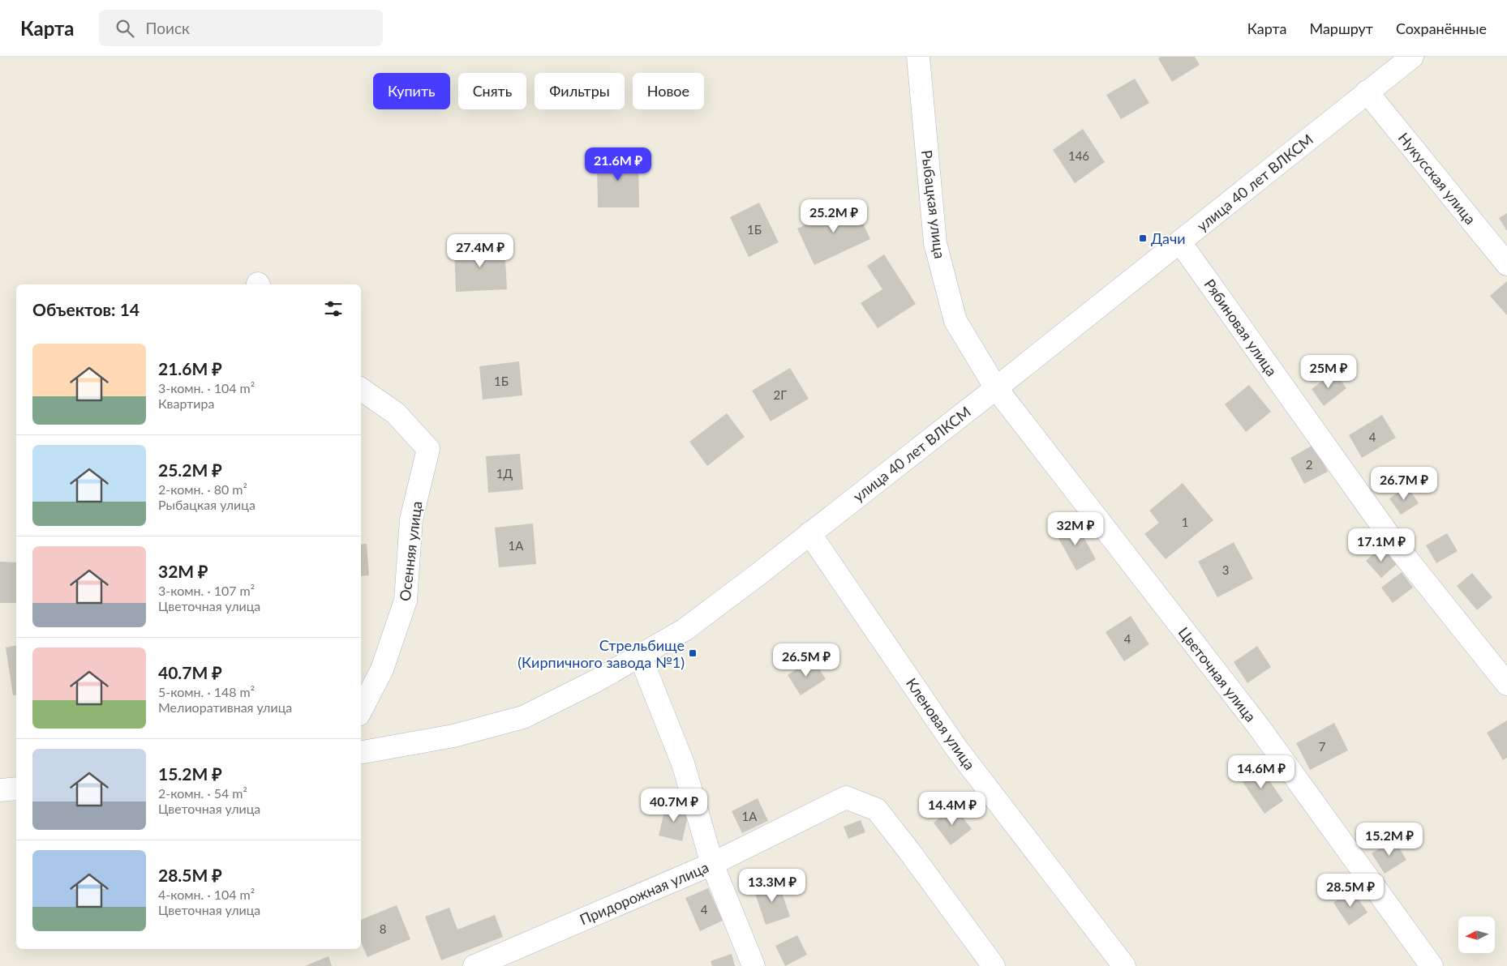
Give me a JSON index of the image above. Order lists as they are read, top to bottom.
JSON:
{
  "streets": {
    "street": [
      "Нукусская улица",
      "улица 40 лет ВЛКСМ",
      "Рыбацкая улица",
      "Рябиновая улица",
      "Осенняя улица",
      "Цветочная улица",
      "Кленовая улица",
      "Придорожная улица"
    ]
  },
  "crossings": [
    ["Нукусская улица", "улица 40 лет ВЛКСМ"],
    ["улица 40 лет ВЛКСМ", "Рыбацкая улица"],
    ["улица 40 лет ВЛКСМ", "Рябиновая улица"],
    ["улица 40 лет ВЛКСМ", "Цветочная улица"],
    ["улица 40 лет ВЛКСМ", "Кленовая улица"],
    ["Рыбацкая улица", "Цветочная улица"]
  ],
  "places": {
    "transit": ["Дачи", "Стрельбище (Кирпичного завода №1)"]
  },
  "house_numbers": [
    "146",
    "1Б",
    "1Б",
    "2Г",
    "4",
    "2",
    "1Д",
    "1",
    "1А",
    "3",
    "4",
    "7",
    "1А",
    "4",
    "8"
  ],
  "north": "left",
  "page": {
    "header": "Карта",
    "search": "Поиск",
    "nav": ["Карта", "Маршрут", "Сохранённые"],
    "chip": [
      "Купить",
      "Снять",
      "Фильтры",
      "Новое"
    ],
    "price": [
      "21.6M ₽",
      "25.2M ₽",
      "27.4M ₽",
      "25M ₽",
      "26.7M ₽",
      "32M ₽",
      "17.1M ₽",
      "26.5M ₽",
      "14.6M ₽",
      "40.7M ₽",
      "14.4M ₽",
      "15.2M ₽",
      "13.3M ₽",
      "28.5M ₽"
    ],
    "heading": "Объектов: 14",
    "list": [
      {
        "name": "21.6M ₽",
        "note": "3-комн. · 104 m² · Квартира"
      },
      {
        "name": "25.2M ₽",
        "note": "2-комн. · 80 m² · Рыбацкая улица"
      },
      {
        "name": "32M ₽",
        "note": "3-комн. · 107 m² · Цветочная улица"
      },
      {
        "name": "40.7M ₽",
        "note": "5-комн. · 148 m² · Мелиоративная улица"
      },
      {
        "name": "15.2M ₽",
        "note": "2-комн. · 54 m² · Цветочная улица"
      },
      {
        "name": "28.5M ₽",
        "note": "4-комн. · 104 m² · Цветочная улица"
      }
    ]
  }
}
